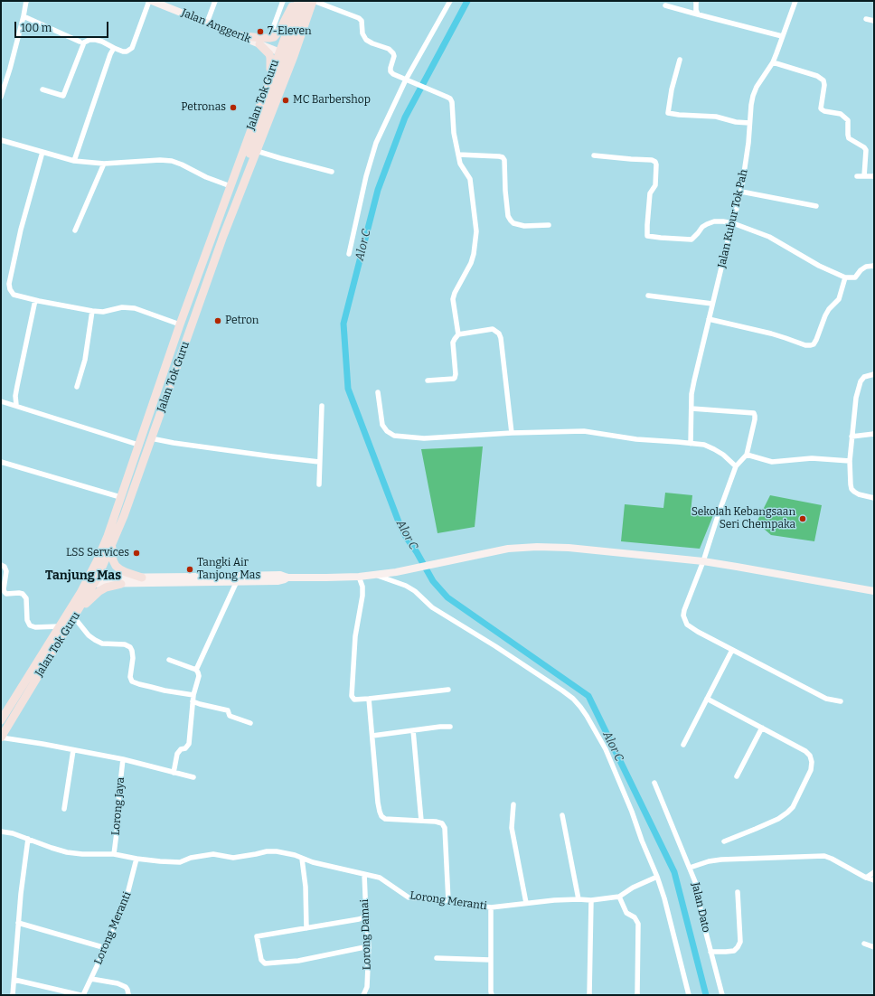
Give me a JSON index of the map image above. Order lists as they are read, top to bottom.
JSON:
{
  "streets": {
    "main road": ["Jalan Anggerik", "Jalan Tok Guru"],
    "street": [
      "Jalan Kubur Tok Pah",
      "Lorong Jaya",
      "Lorong Meranti",
      "Jalan Dato",
      "Lorong Damai"
    ]
  },
  "crossings": [
    ["Jalan Anggerik", "Jalan Tok Guru"],
    ["Lorong Jaya", "Lorong Meranti"],
    ["Lorong Meranti", "Lorong Damai"]
  ],
  "districts": ["Tanjung Mas"],
  "water": ["Alor C"],
  "places": [
    "7-Eleven",
    "MC Barbershop",
    "Petronas",
    "Petron",
    "Sekolah Kebangsaan Seri Chempaka",
    "LSS Services",
    "Tangki Air Tanjong Mas"
  ],
  "scale_bar": "100 m"
}
